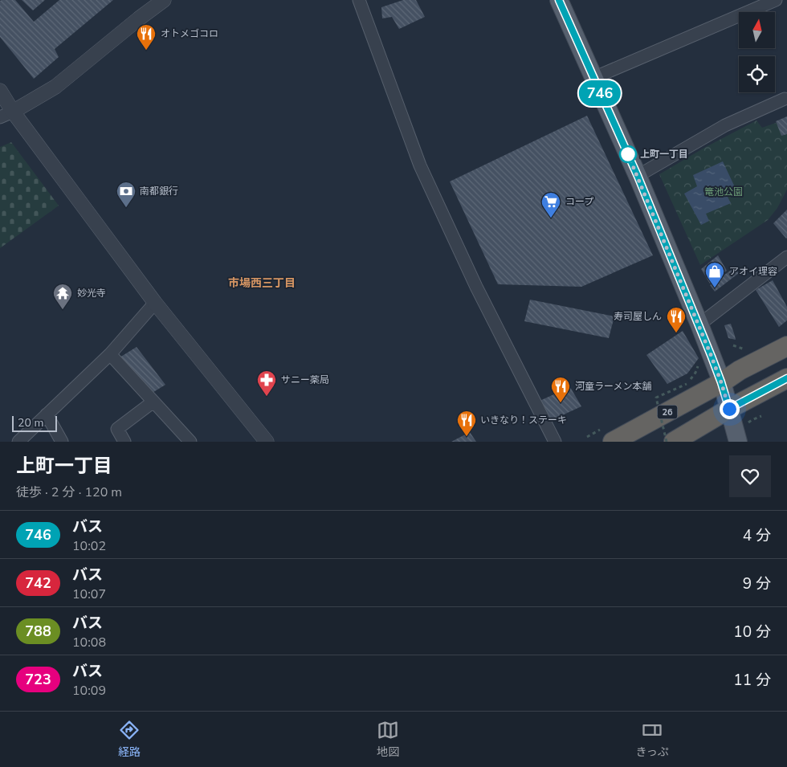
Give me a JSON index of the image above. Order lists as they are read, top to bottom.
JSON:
{
  "streets": {
    "highway": ["26"]
  },
  "districts": ["市場西三丁目"],
  "parks": ["篭池公園"],
  "places": {
    "restaurant": [
      "オトメゴコロ",
      "寿司屋しん",
      "河童ラーメン本舗",
      "いきなり！ステーキ"
    ],
    "other": ["上町一丁目"],
    "bank": ["南都銀行"],
    "supermarket": ["コープ"],
    "shop": ["アオイ理容"],
    "temple": ["妙光寺"],
    "pharmacy": ["サニー薬局"]
  },
  "lines": ["bus line 746"],
  "scale_bar": "20 m",
  "north": "top",
  "page": {
    "on_map": "746",
    "scale": "20 m",
    "heading": ["上町一丁目", "徒歩 · 2 分 · 120 m"],
    "list": [
      {
        "mark": "746",
        "name": "バス",
        "note": "10:02",
        "value": "4 分"
      },
      {
        "mark": "742",
        "name": "バス",
        "note": "10:07",
        "value": "9 分"
      },
      {
        "mark": "788",
        "name": "バス",
        "note": "10:08",
        "value": "10 分"
      },
      {
        "mark": "723",
        "name": "バス",
        "note": "10:09",
        "value": "11 分"
      }
    ],
    "tabs": ["経路", "地図", "きっぷ"]
  }
}
